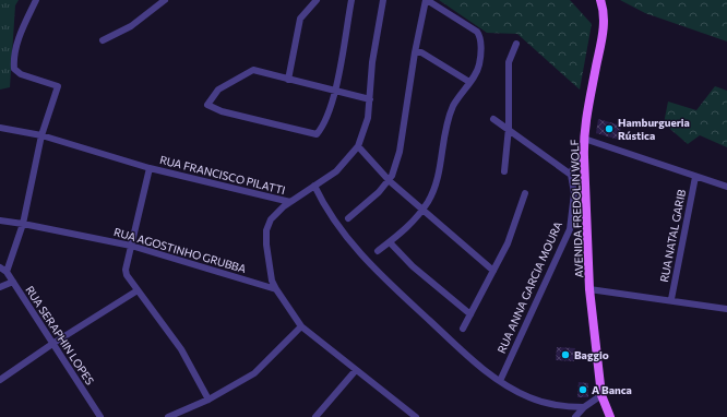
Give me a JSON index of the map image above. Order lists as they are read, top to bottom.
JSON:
{
  "streets": {
    "main road": ["AVENIDA FREDOLIN WOLF"],
    "street": [
      "RUA FRANCISCO PILATTI",
      "RUA NATAL GARIB",
      "RUA AGOSTINHO GRUBBA",
      "RUA ANNA GARCIA MOURA",
      "RUA SERAPHIN LOPES"
    ]
  },
  "places": ["Hamburgueria Rústica", "Baggio", "A Banca"]
}
